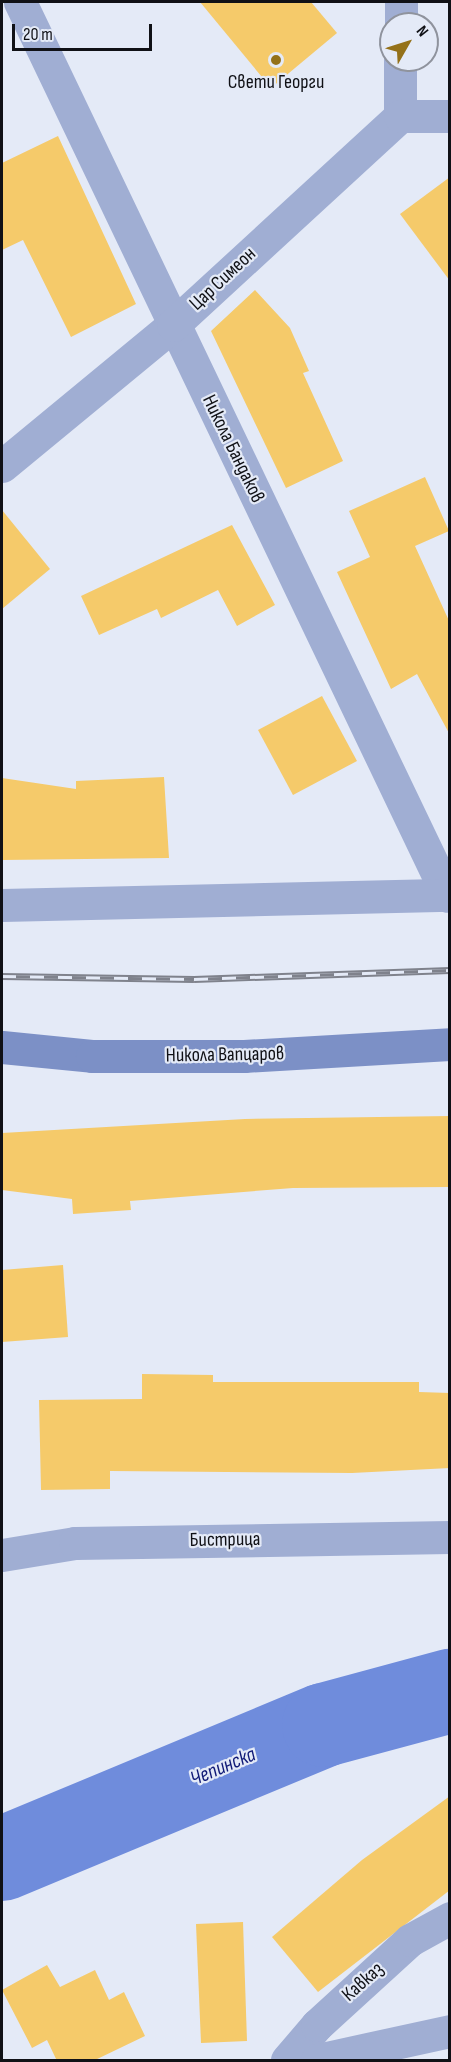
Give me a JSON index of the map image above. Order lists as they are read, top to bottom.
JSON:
{
  "streets": {
    "street": [
      "Цар Симеон",
      "Никола Бандаков",
      "Никола Вапцаров",
      "Бистрица",
      "Кавказ"
    ]
  },
  "crossings": [
    ["Цар Симеон", "Никола Бандаков"]
  ],
  "water": ["Чепинска"],
  "places": ["Свети Георги"],
  "scale_bar": "20 m",
  "north": "top right"
}
